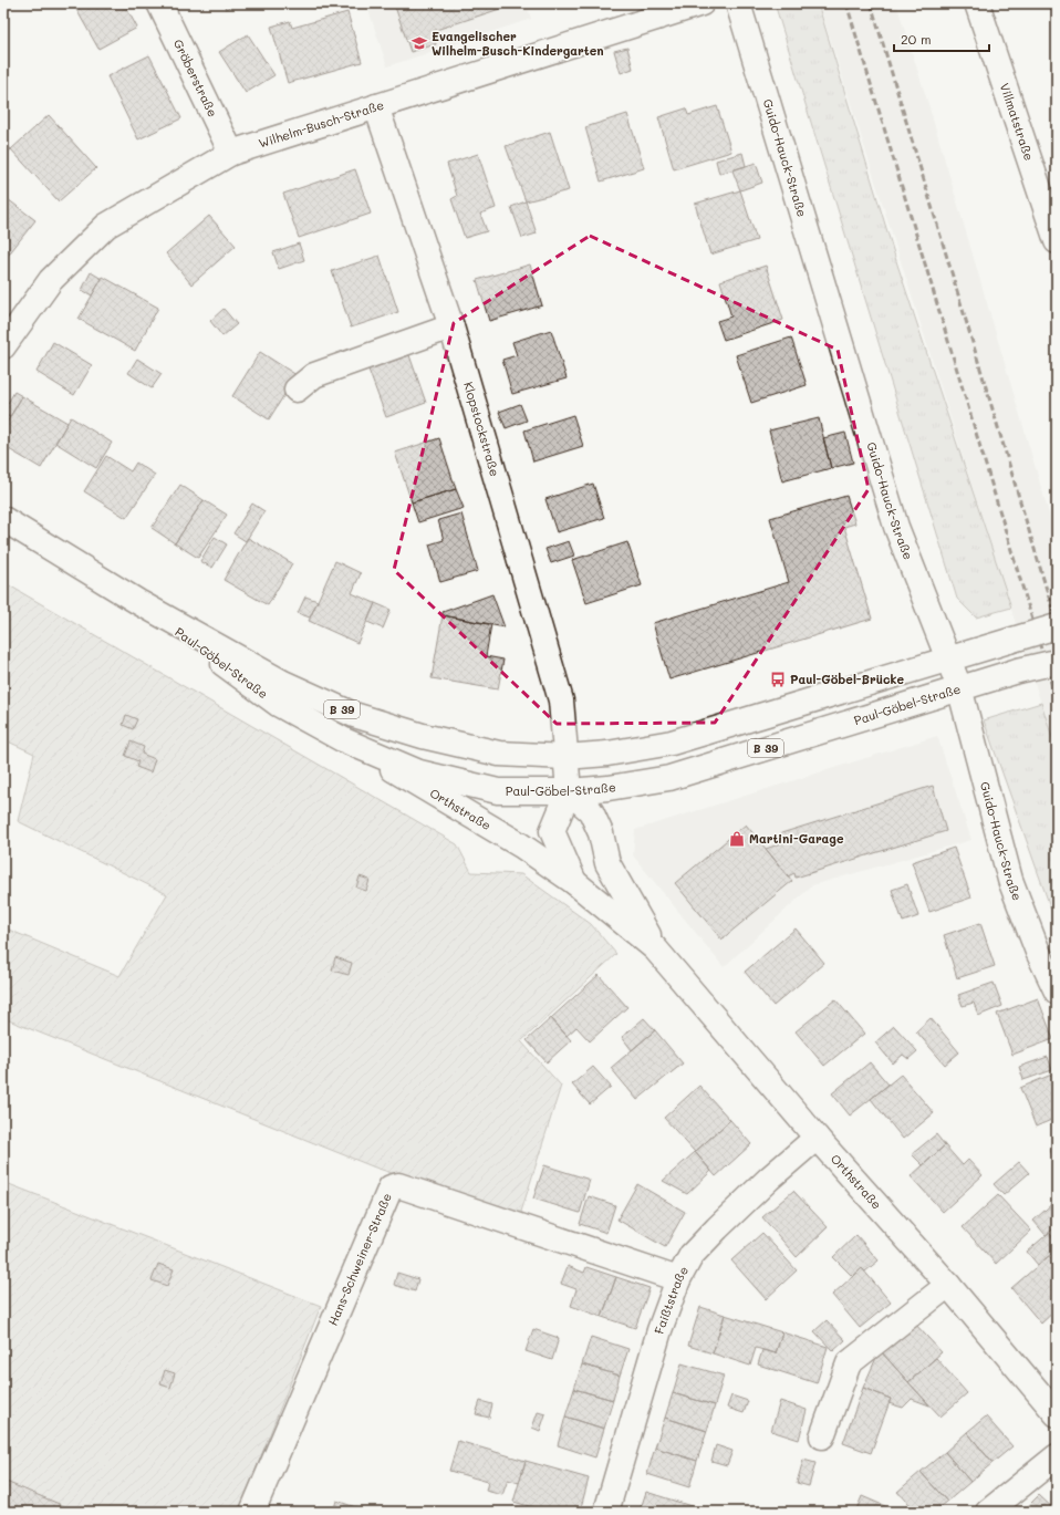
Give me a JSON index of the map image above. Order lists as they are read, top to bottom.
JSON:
{
  "streets": {
    "street": [
      "Gröberstraße",
      "Villmatstraße",
      "Wilhelm-Busch-Straße",
      "Guido-Hauck-Straße",
      "Klopstockstraße",
      "Paul-Göbel-Straße",
      "B 39",
      "Orthstraße",
      "Hans-Schweiner-Straße",
      "Faißtstraße"
    ]
  },
  "crossings": [
    ["Gröberstraße", "Wilhelm-Busch-Straße"],
    ["Wilhelm-Busch-Straße", "Klopstockstraße"],
    ["Guido-Hauck-Straße", "Paul-Göbel-Straße"],
    ["Klopstockstraße", "Paul-Göbel-Straße"],
    ["Klopstockstraße", "Orthstraße"],
    ["Paul-Göbel-Straße", "Orthstraße"],
    ["Orthstraße", "Faißtstraße"],
    ["Hans-Schweiner-Straße", "Faißtstraße"]
  ],
  "places": {
    "school or university": ["Evangelischer Wilhelm-Busch-Kindergarten"],
    "bus stop": ["Paul-Göbel-Brücke"],
    "shop": ["Martini-Garage"]
  },
  "scale_bar": "20 m"
}
